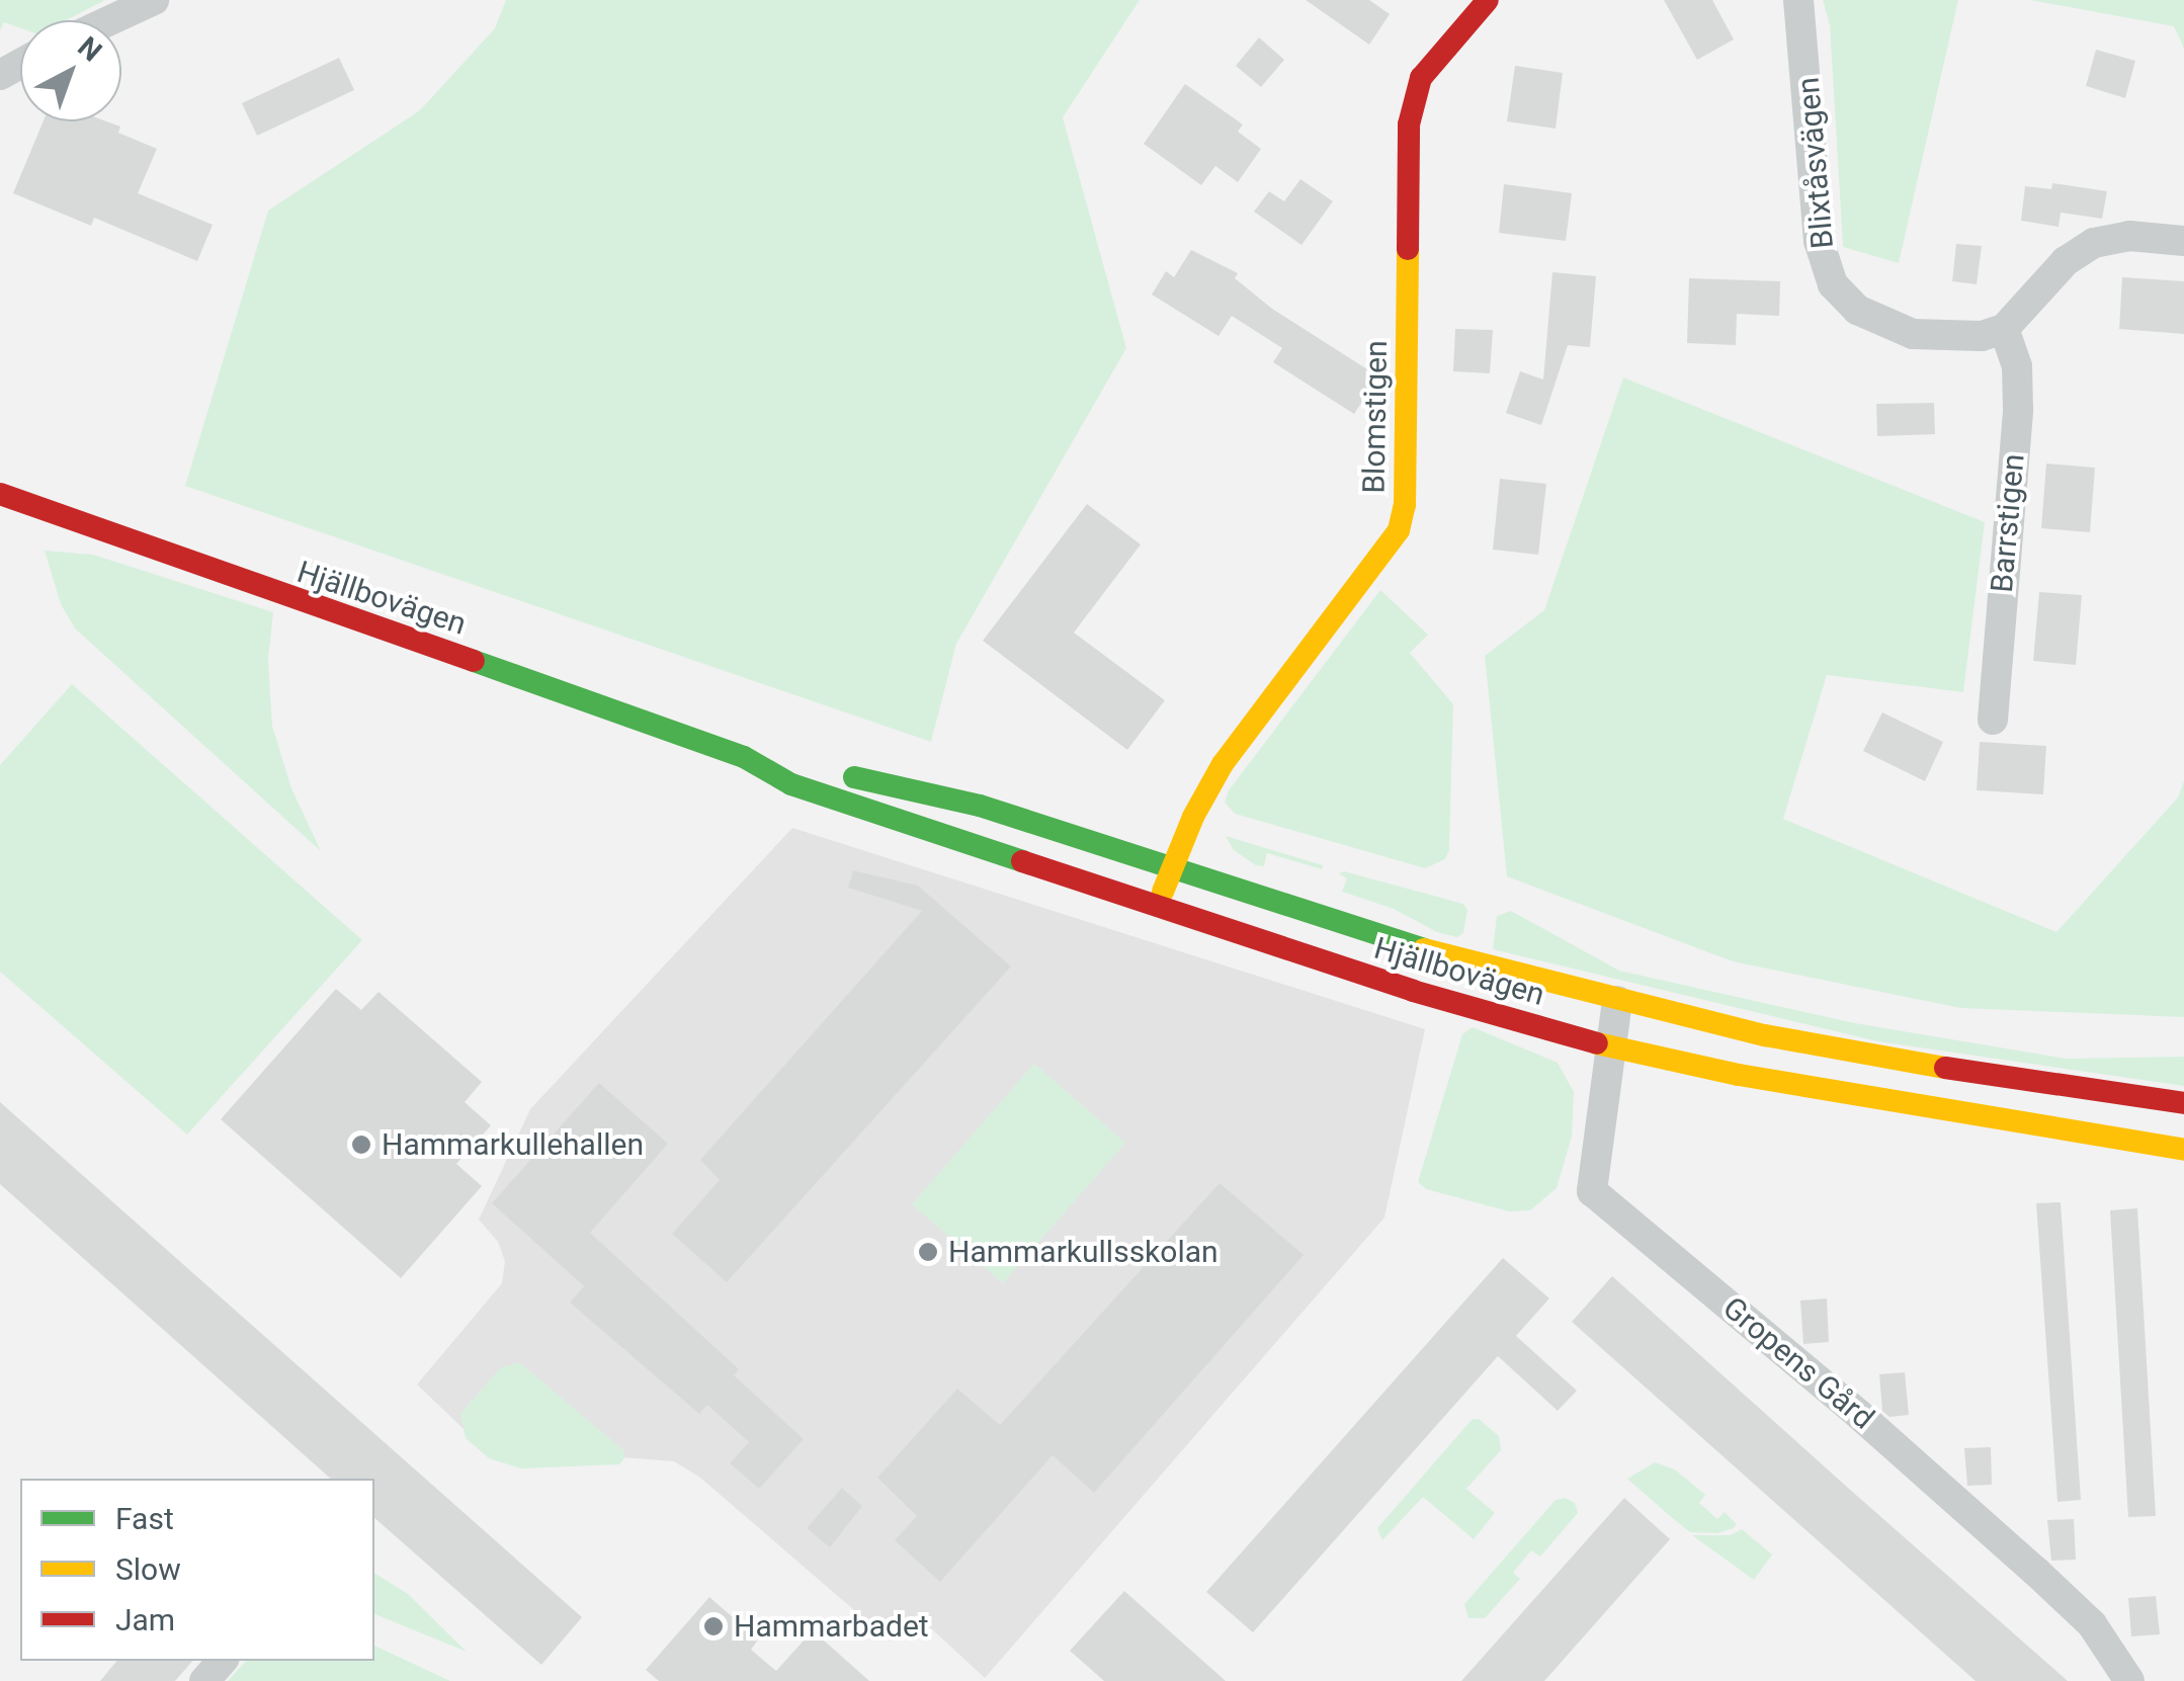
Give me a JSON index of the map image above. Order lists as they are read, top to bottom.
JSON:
{
  "streets": {
    "street": [
      "Blixtåsvägen",
      "Blomstigen",
      "Barrstigen",
      "Hjällbovägen",
      "Gropens Gård"
    ]
  },
  "crossings": [
    ["Blixtåsvägen", "Barrstigen"],
    ["Blomstigen", "Hjällbovägen"],
    ["Hjällbovägen", "Gropens Gård"]
  ],
  "places": ["Hammarkullehallen", "Hammarkullsskolan", "Hammarbadet"],
  "legend": ["Fast", "Slow", "Jam"],
  "north": "top right"
}
